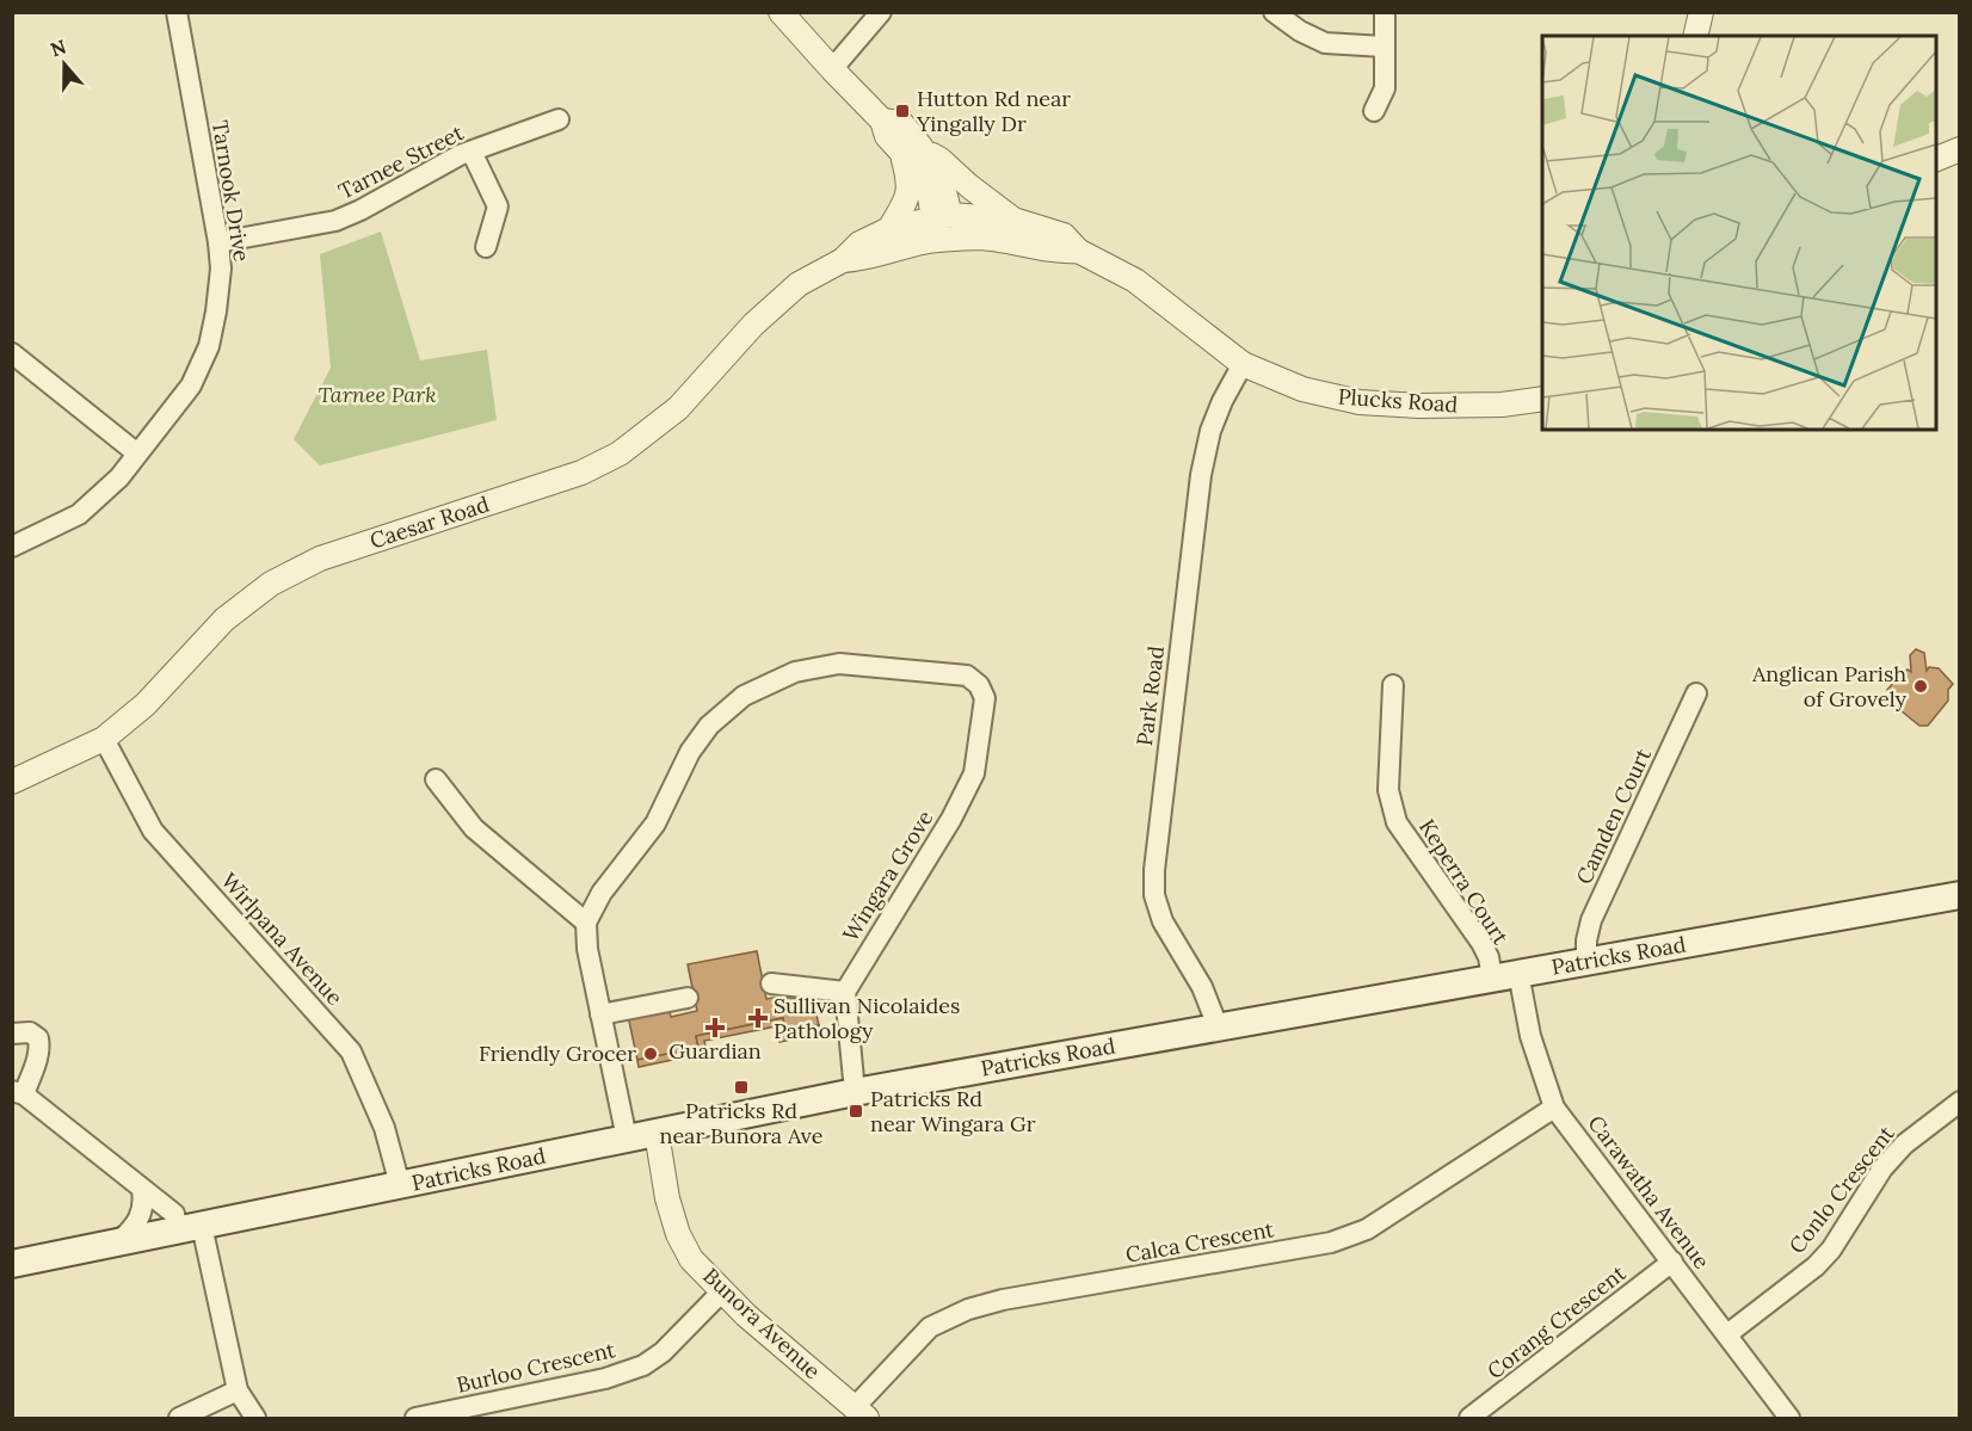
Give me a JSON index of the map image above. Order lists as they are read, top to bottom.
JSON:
{
  "streets": {
    "main road": ["Patricks Road"],
    "street": [
      "Tarnee Street",
      "Tarnook Drive",
      "Plucks Road",
      "Caesar Road",
      "Park Road",
      "Camden Court",
      "Wingara Grove",
      "Keperra Court",
      "Wirlpana Avenue",
      "Conlo Crescent",
      "Carawatha Avenue",
      "Calca Crescent",
      "Corang Crescent",
      "Bunora Avenue",
      "Burloo Crescent"
    ]
  },
  "crossings": [
    ["Tarnee Street", "Tarnook Drive"],
    ["Plucks Road", "Caesar Road"],
    ["Plucks Road", "Park Road"],
    ["Caesar Road", "Wirlpana Avenue"],
    ["Park Road", "Patricks Road"],
    ["Camden Court", "Patricks Road"],
    ["Keperra Court", "Patricks Road"],
    ["Wirlpana Avenue", "Patricks Road"],
    ["Patricks Road", "Carawatha Avenue"],
    ["Patricks Road", "Bunora Avenue"],
    ["Conlo Crescent", "Carawatha Avenue"],
    ["Carawatha Avenue", "Calca Crescent"],
    ["Carawatha Avenue", "Corang Crescent"],
    ["Calca Crescent", "Bunora Avenue"],
    ["Bunora Avenue", "Burloo Crescent"]
  ],
  "parks": ["Tarnee Park"],
  "places": {
    "transit": ["Hutton Rd near Yingally Dr", "Patricks Rd near Bunora Ave", "Patricks Rd near Wingara Gr"],
    "other": ["Anglican Parish of Grovely", "Friendly Grocer"],
    "health": ["Sullivan Nicolaides Pathology", "Guardian"]
  },
  "north": "top"
}
